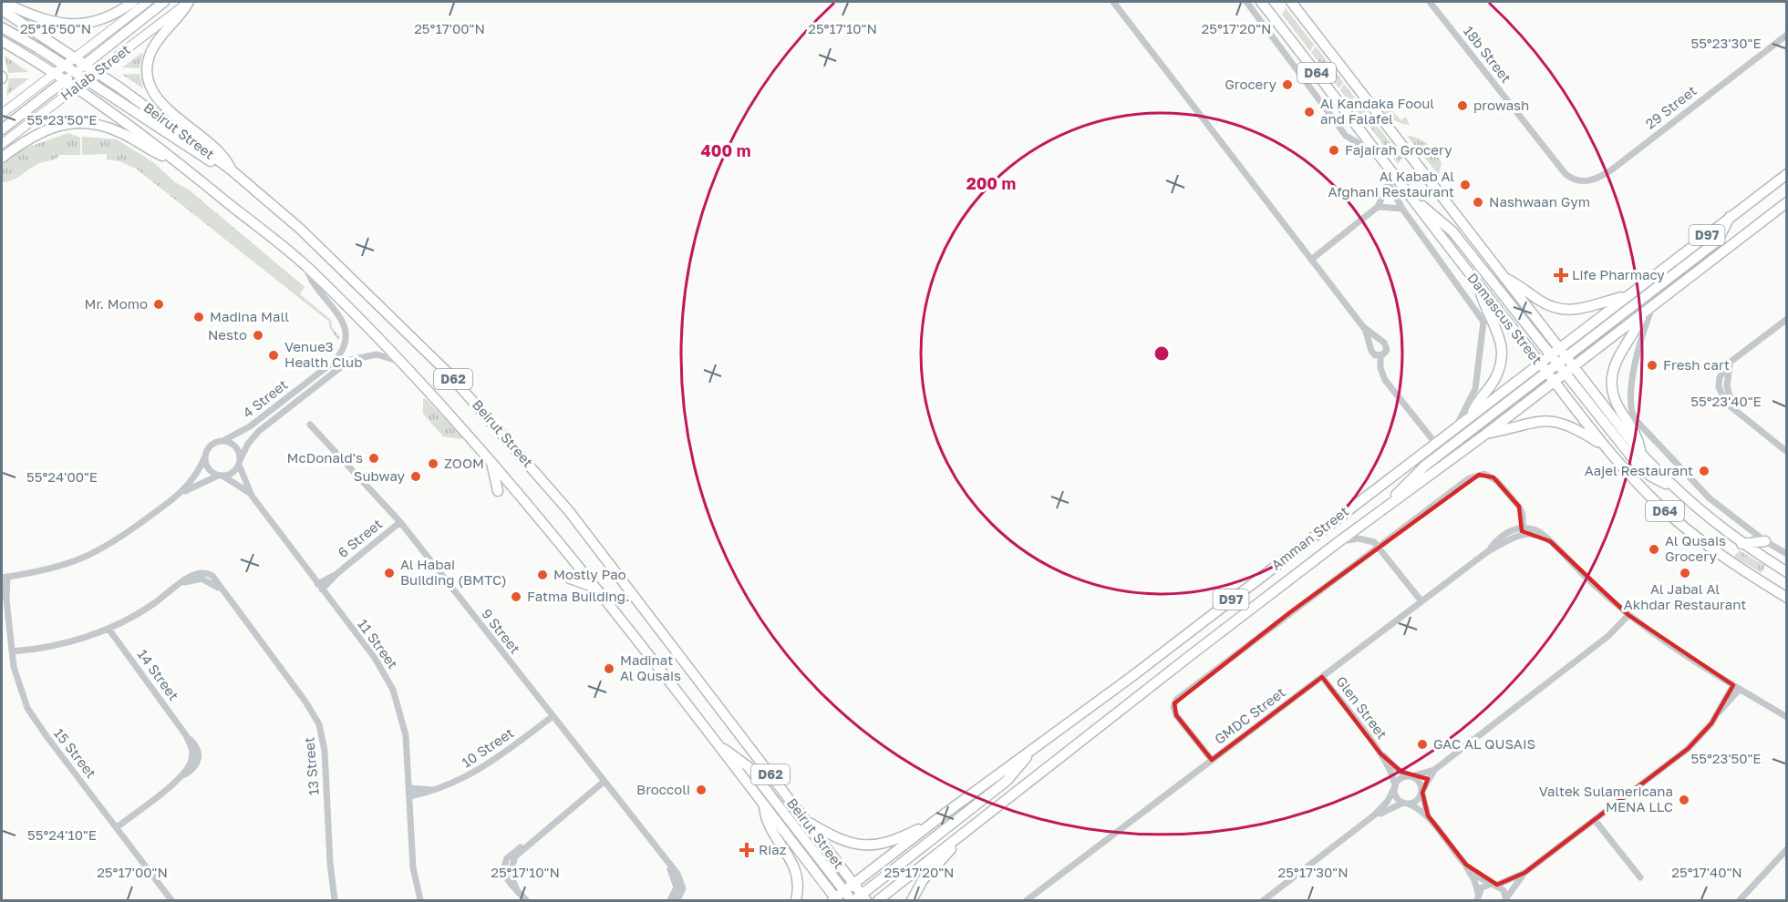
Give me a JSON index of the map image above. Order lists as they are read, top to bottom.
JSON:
{
  "streets": {
    "main road": [
      "D64",
      "Beirut Street",
      "D97",
      "Damascus Street",
      "D62",
      "Amman Street"
    ],
    "street": [
      "18b Street",
      "Halab Street",
      "29 Street",
      "4 Street",
      "6 Street",
      "9 Street",
      "11 Street",
      "14 Street",
      "Glen Street",
      "GMDC Street",
      "10 Street",
      "15 Street",
      "13 Street"
    ]
  },
  "crossings": [
    ["18b Street", "29 Street"],
    ["Halab Street", "Beirut Street"],
    ["Beirut Street", "4 Street"],
    ["Beirut Street", "Amman Street"],
    ["Damascus Street", "Amman Street"],
    ["4 Street", "11 Street"],
    ["6 Street", "9 Street"],
    ["6 Street", "11 Street"],
    ["9 Street", "10 Street"],
    ["11 Street", "10 Street"],
    ["14 Street", "15 Street"],
    ["14 Street", "13 Street"],
    ["Glen Street", "GMDC Street"],
    ["15 Street", "13 Street"]
  ],
  "places": {
    "other": [
      "Grocery",
      "prowash",
      "Al Kandaka Fooul and Falafel",
      "Fajairah Grocery",
      "Al Kabab Al Afghani Restaurant",
      "Nashwaan Gym",
      "Mr. Momo",
      "Madina Mall",
      "Nesto",
      "Venue3 Health Club",
      "Fresh cart",
      "McDonald's",
      "ZOOM",
      "Aajel Restaurant",
      "Subway",
      "Al Qusais Grocery",
      "Al Habai Building (BMTC)",
      "Al Jabal Al Akhdar Restaurant",
      "Mostly Pao",
      "Fatma Building.",
      "Madinat Al Qusais",
      "GAC AL QUSAIS",
      "Broccoli",
      "Valtek Sulamericana MENA LLC"
    ],
    "health": ["Life Pharmacy", "Riaz"]
  },
  "coordinates": [
    "25°17'00\"N",
    "25°17'10\"N",
    "25°17'20\"N",
    "25°16'50\"N",
    "55°23'30\"E",
    "55°23'50\"E",
    "55°23'40\"E",
    "55°24'00\"E",
    "55°24'10\"E",
    "25°17'30\"N",
    "25°17'40\"N"
  ],
  "rings": ["400 m", "200 m"]
}
